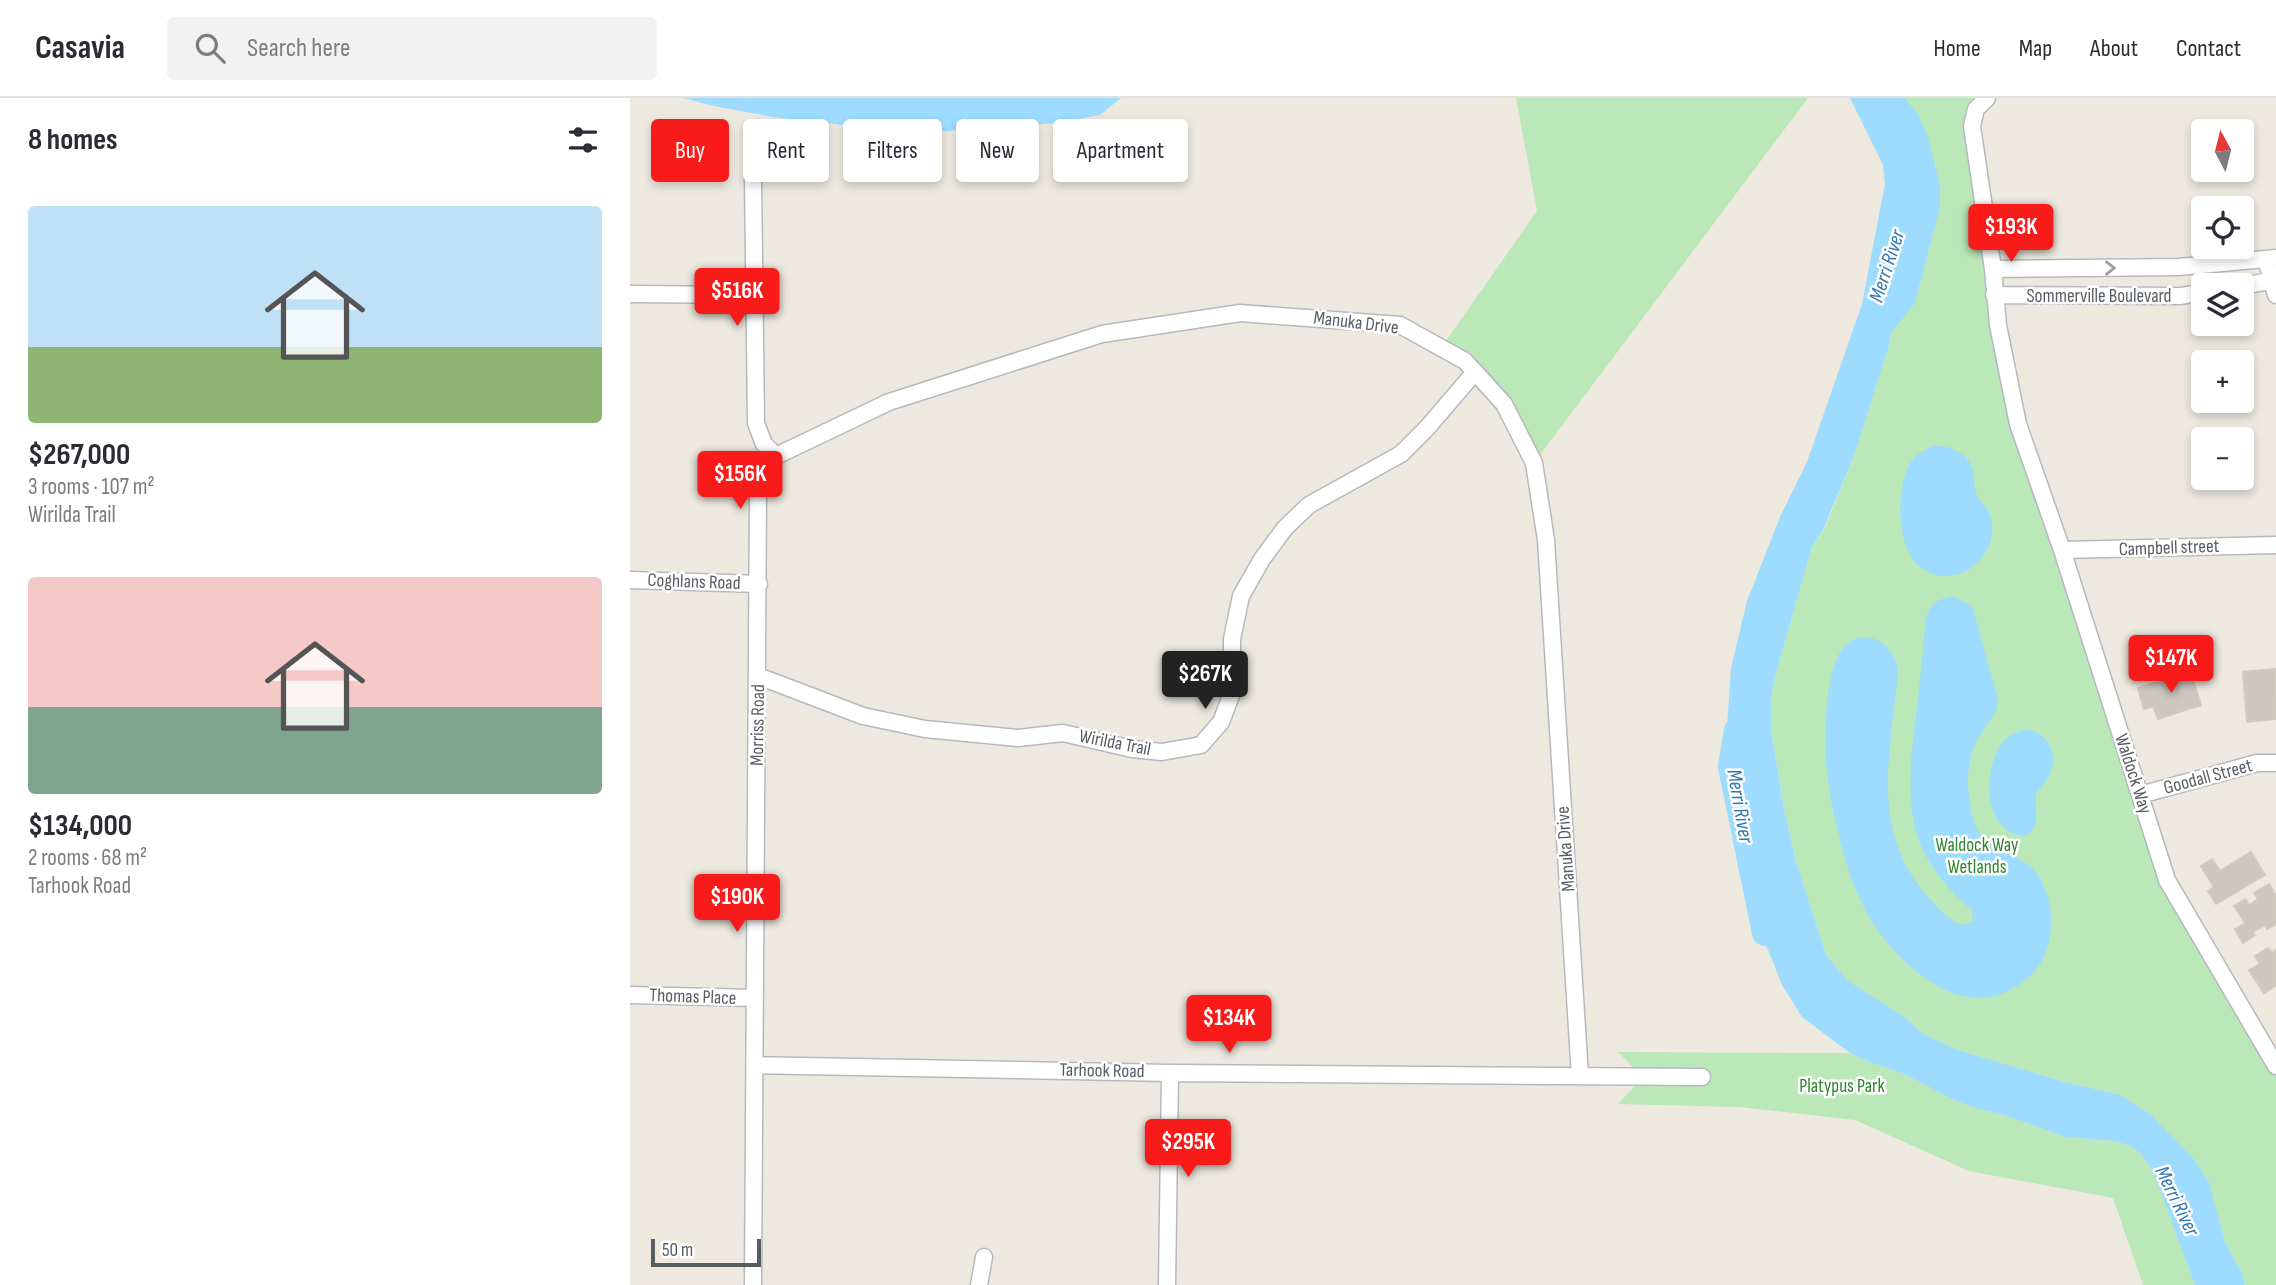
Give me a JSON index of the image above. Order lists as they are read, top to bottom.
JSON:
{
  "streets": {
    "street": [
      "Sommerville Boulevard",
      "Manuka Drive",
      "Campbell street",
      "Coghlans Road",
      "Morriss Road",
      "Wirilda Trail",
      "Waldock Way",
      "Goodall Street",
      "Thomas Place",
      "Tarhook Road"
    ]
  },
  "crossings": [
    ["Sommerville Boulevard", "Waldock Way"],
    ["Manuka Drive", "Morriss Road"],
    ["Manuka Drive", "Wirilda Trail"],
    ["Manuka Drive", "Tarhook Road"],
    ["Campbell street", "Waldock Way"],
    ["Coghlans Road", "Morriss Road"],
    ["Morriss Road", "Wirilda Trail"],
    ["Morriss Road", "Thomas Place"],
    ["Morriss Road", "Tarhook Road"],
    ["Waldock Way", "Goodall Street"]
  ],
  "water": ["Merri River"],
  "parks": ["Waldock Way Wetlands", "Platypus Park"],
  "scale_bar": "50 m",
  "north": "top",
  "page": {
    "header": "Casavia",
    "search": "Search here",
    "nav": [
      "Home",
      "Map",
      "About",
      "Contact"
    ],
    "heading": "8 homes",
    "map_buttons": ["+", "−"],
    "chip": [
      "Buy",
      "Rent",
      "Filters",
      "New",
      "Apartment"
    ],
    "list": [
      {
        "name": "$267,000",
        "note": "3 rooms · 107 m² · Wirilda Trail"
      },
      {
        "name": "$134,000",
        "note": "2 rooms · 68 m² · Tarhook Road"
      }
    ],
    "price": [
      "$193K",
      "$516K",
      "$156K",
      "$147K",
      "$267K",
      "$190K",
      "$134K",
      "$295K"
    ],
    "scale": "50 m"
  }
}
